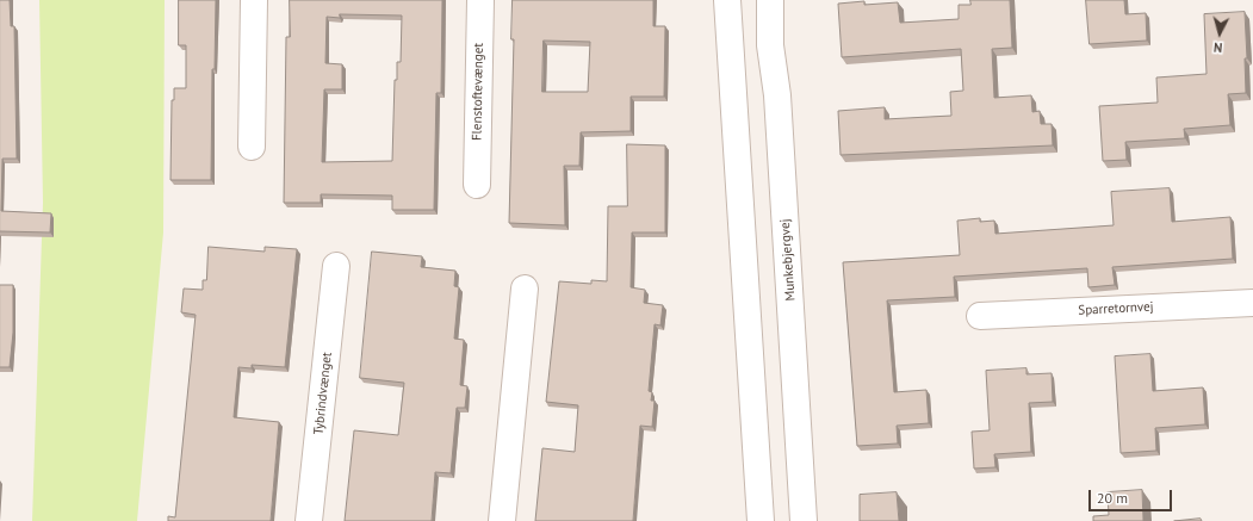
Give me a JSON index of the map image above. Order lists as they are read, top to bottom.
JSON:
{
  "streets": {
    "street": [
      "Flenstoftevænget",
      "Munkebjergvej",
      "Sparretornvej",
      "Tybrindvænget"
    ]
  },
  "scale_bar": "20 m",
  "north": "bottom"
}
